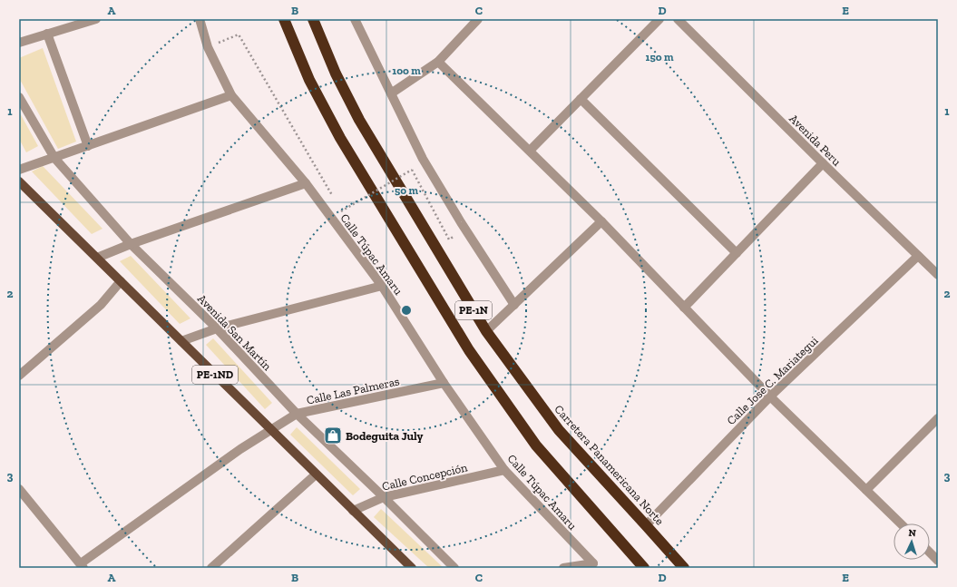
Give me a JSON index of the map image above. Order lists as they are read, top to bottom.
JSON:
{
  "streets": {
    "highway": ["PE-1N", "Carretera Panamericana Norte"],
    "main road": ["PE-1ND"],
    "street": [
      "Avenida Peru",
      "Calle Túpac Amaru",
      "Avenida San Martín",
      "Calle Jose C. Mariategui",
      "Calle Las Palmeras",
      "Calle Concepción"
    ]
  },
  "crossings": [
    ["Avenida Peru", "Calle Jose C. Mariategui"],
    ["Calle Túpac Amaru", "Calle Las Palmeras"],
    ["Calle Túpac Amaru", "Calle Concepción"],
    ["Avenida San Martín", "Calle Las Palmeras"],
    ["Avenida San Martín", "Calle Concepción"],
    ["PE-1ND", "Calle Las Palmeras"],
    ["PE-1ND", "Calle Concepción"],
    ["Calle Jose C. Mariategui", "Carretera Panamericana Norte"]
  ],
  "places": {
    "shop": ["Bodeguita July"]
  },
  "north": "top",
  "grid": {
    "columns": [
      "A",
      "B",
      "C",
      "D",
      "E"
    ],
    "rows": ["1", "2", "3"]
  },
  "rings": ["150 m", "100 m", "50 m"]
}
